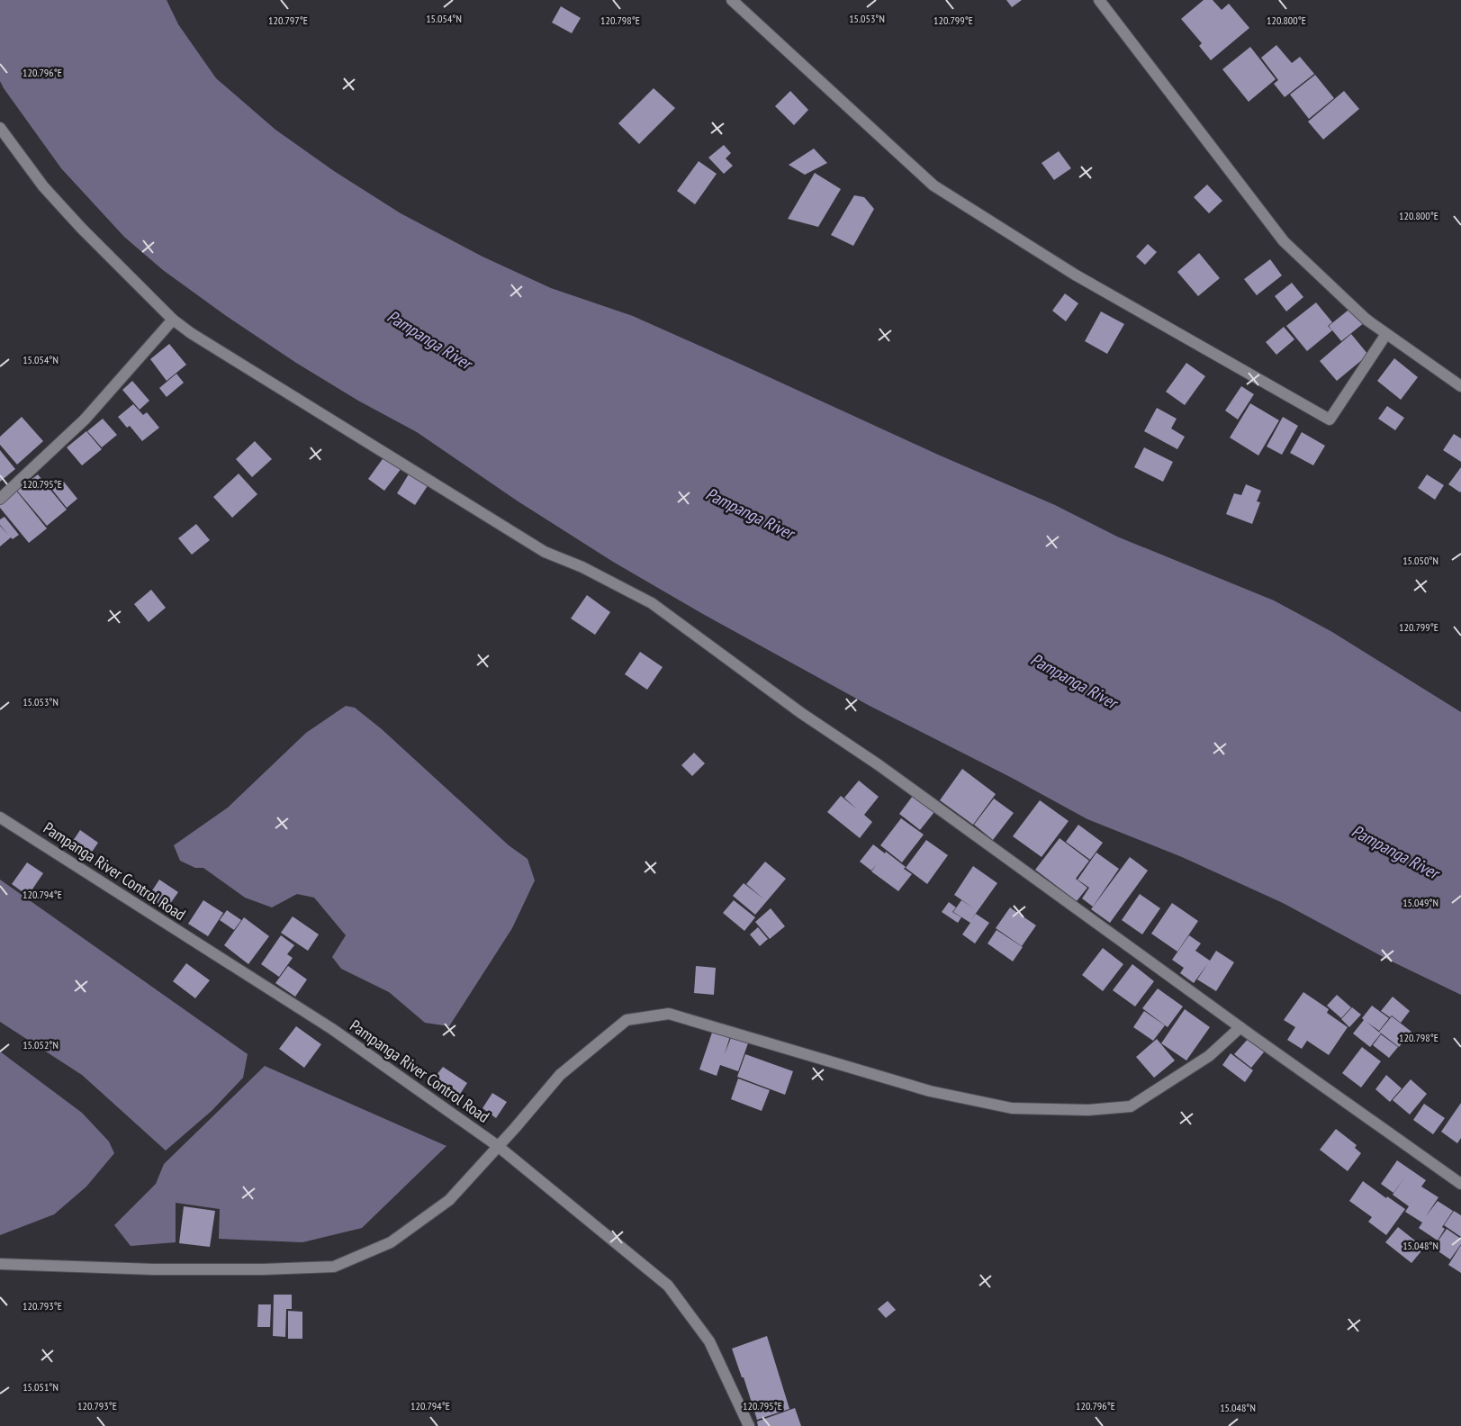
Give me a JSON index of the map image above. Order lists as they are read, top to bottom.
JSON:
{
  "streets": {
    "street": ["Pampanga River Control Road"]
  },
  "water": ["Pampanga River"],
  "coordinates": [
    "15.054°N",
    "15.053°N",
    "120.800°E",
    "120.797°E",
    "120.798°E",
    "120.799°E",
    "120.796°E",
    "120.795°E",
    "15.050°N",
    "120.794°E",
    "15.049°N",
    "15.052°N",
    "15.048°N",
    "120.793°E",
    "15.051°N"
  ]
}
